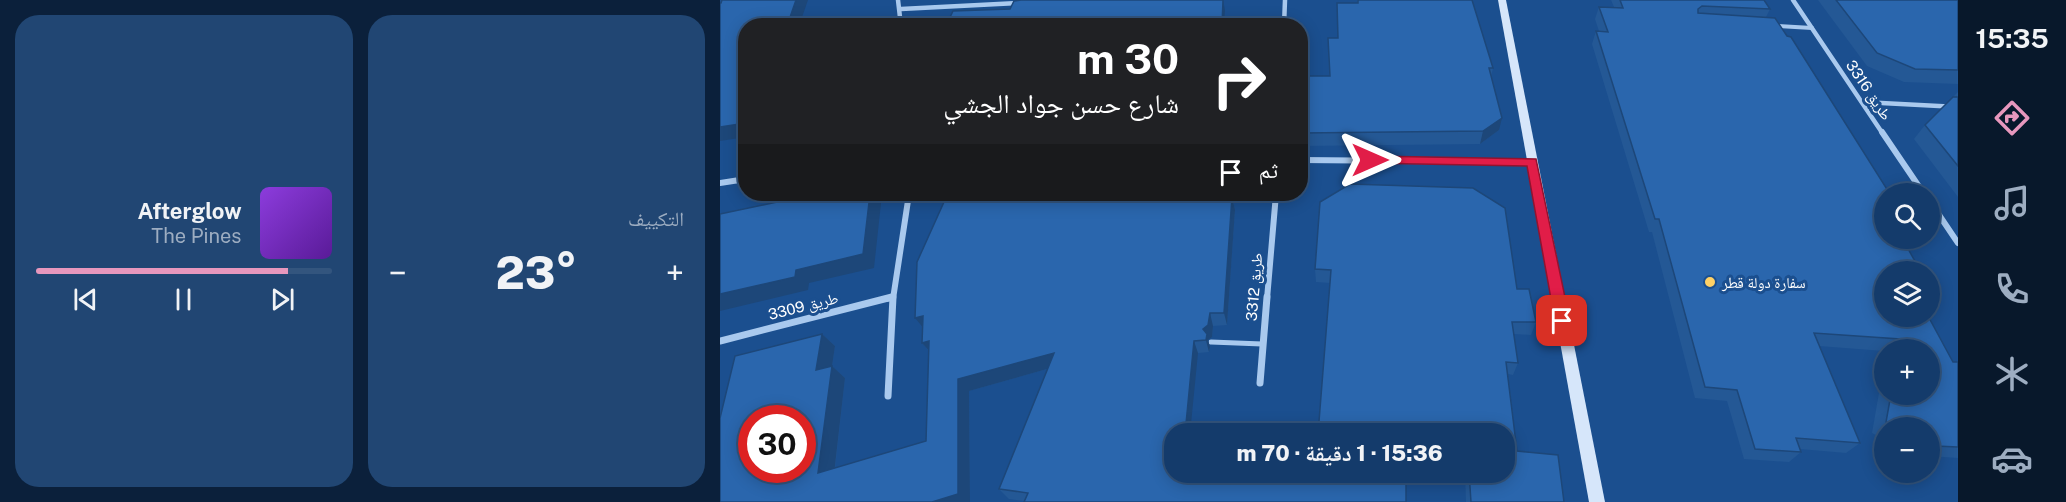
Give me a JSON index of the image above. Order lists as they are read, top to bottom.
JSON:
{
  "streets": {
    "street": ["طريق 3316", "طريق 3312", "طريق 3309"]
  },
  "places": ["سفارة دولة قطر"],
  "page": {
    "tabs": "15:35",
    "tile": "التكييف",
    "turn": ["30 m", "شارع حسن جواد الجشي"],
    "then": "ثم",
    "map_buttons": ["+", "−"],
    "song": ["Afterglow", "The Pines"],
    "heat": ["−", "23°", "+"],
    "limit": "30",
    "trip": "15:36 · 1 دقيقة · 70 m"
  }
}
